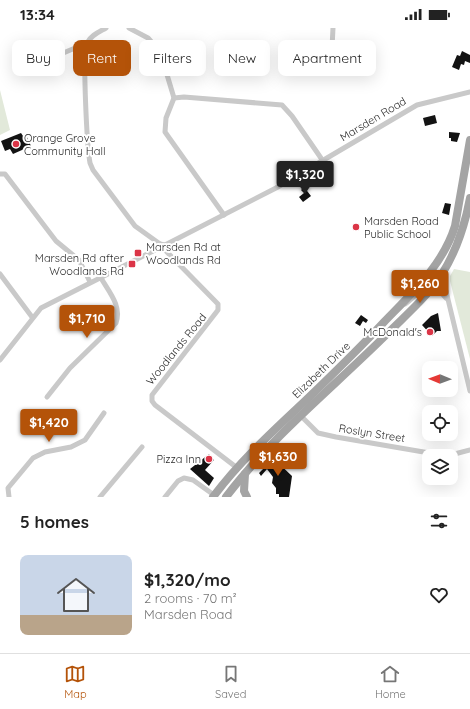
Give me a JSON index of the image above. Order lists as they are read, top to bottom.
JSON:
{
  "streets": {
    "main road": ["Elizabeth Drive"],
    "street": ["Marsden Road", "Woodlands Road", "Roslyn Street"]
  },
  "crossings": [
    ["Marsden Road", "Woodlands Road"],
    ["Woodlands Road", "Elizabeth Drive"],
    ["Elizabeth Drive", "Roslyn Street"]
  ],
  "places": {
    "other": [
      "Orange Grove Community Hall",
      "Marsden Road Public School",
      "McDonald's",
      "Pizza Inn"
    ],
    "transit": ["Marsden Rd at Woodlands Rd", "Marsden Rd after Woodlands Rd"]
  },
  "north": "left",
  "page": {
    "status": "13:34",
    "chip": [
      "Buy",
      "Rent",
      "Filters",
      "New",
      "Apartment"
    ],
    "price": [
      "$1,320",
      "$1,260",
      "$1,710",
      "$1,420",
      "$1,630"
    ],
    "heading": "5 homes",
    "list": [
      {
        "name": "$1,320/mo",
        "note": "2 rooms · 70 m² · Marsden Road"
      }
    ],
    "tabs": ["Map", "Saved", "Home"]
  }
}
